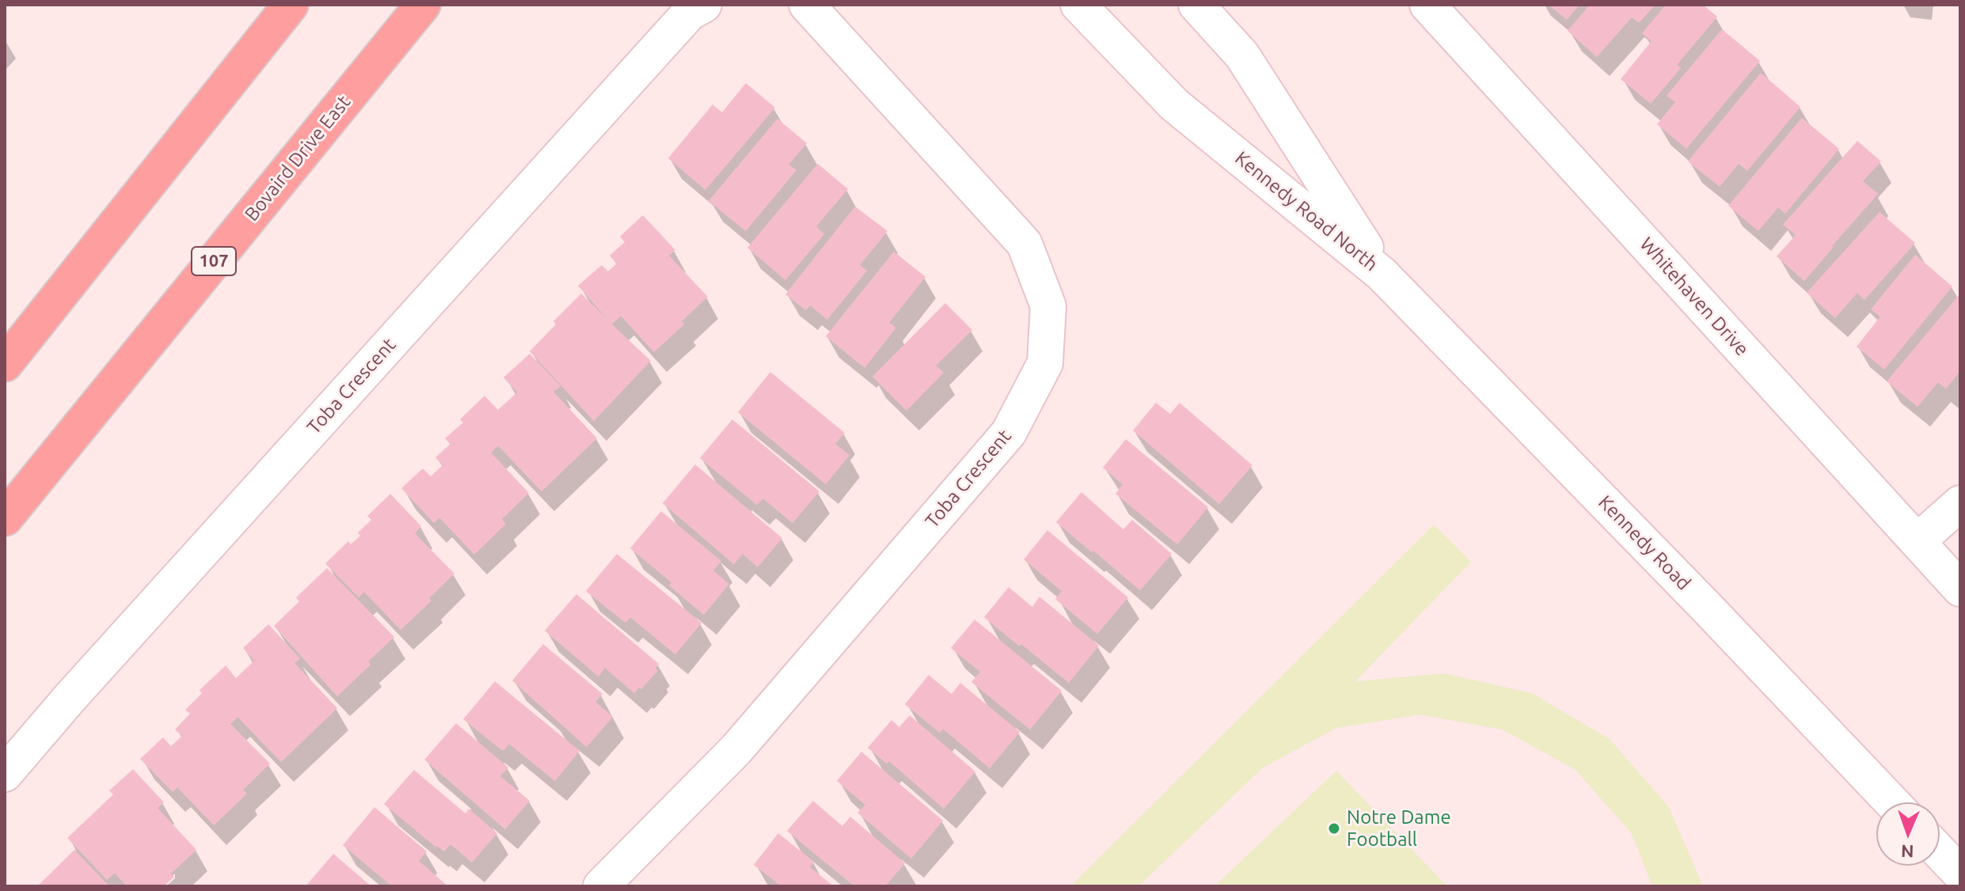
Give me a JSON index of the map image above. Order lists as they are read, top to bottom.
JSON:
{
  "streets": {
    "main road": ["Bovaird Drive East", "107"],
    "street": [
      "Kennedy Road North",
      "Whitehaven Drive",
      "Toba Crescent",
      "Kennedy Road"
    ]
  },
  "crossings": [
    ["Kennedy Road North", "Kennedy Road"]
  ],
  "places": ["Notre Dame Football"],
  "north": "bottom"
}
